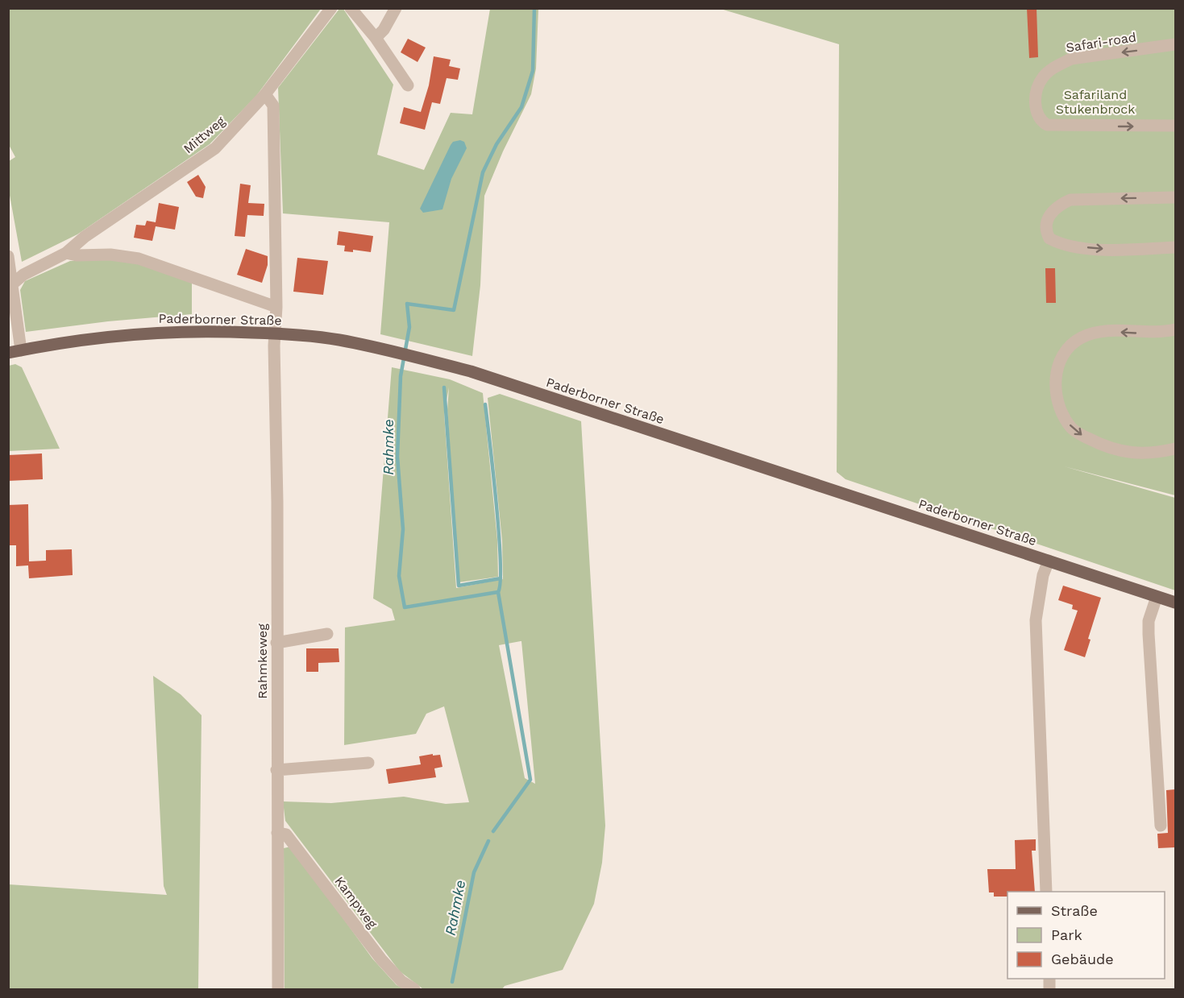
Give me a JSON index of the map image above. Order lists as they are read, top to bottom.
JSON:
{
  "streets": {
    "main road": ["Paderborner Straße"],
    "street": [
      "Safari-road",
      "Mittweg",
      "Rahmkeweg",
      "Kampweg"
    ]
  },
  "crossings": [
    ["Paderborner Straße", "Rahmkeweg"],
    ["Rahmkeweg", "Kampweg"]
  ],
  "water": ["Rahmke"],
  "parks": ["Safariland Stukenbrock"],
  "legend": ["Straße", "Park", "Gebäude"]
}
